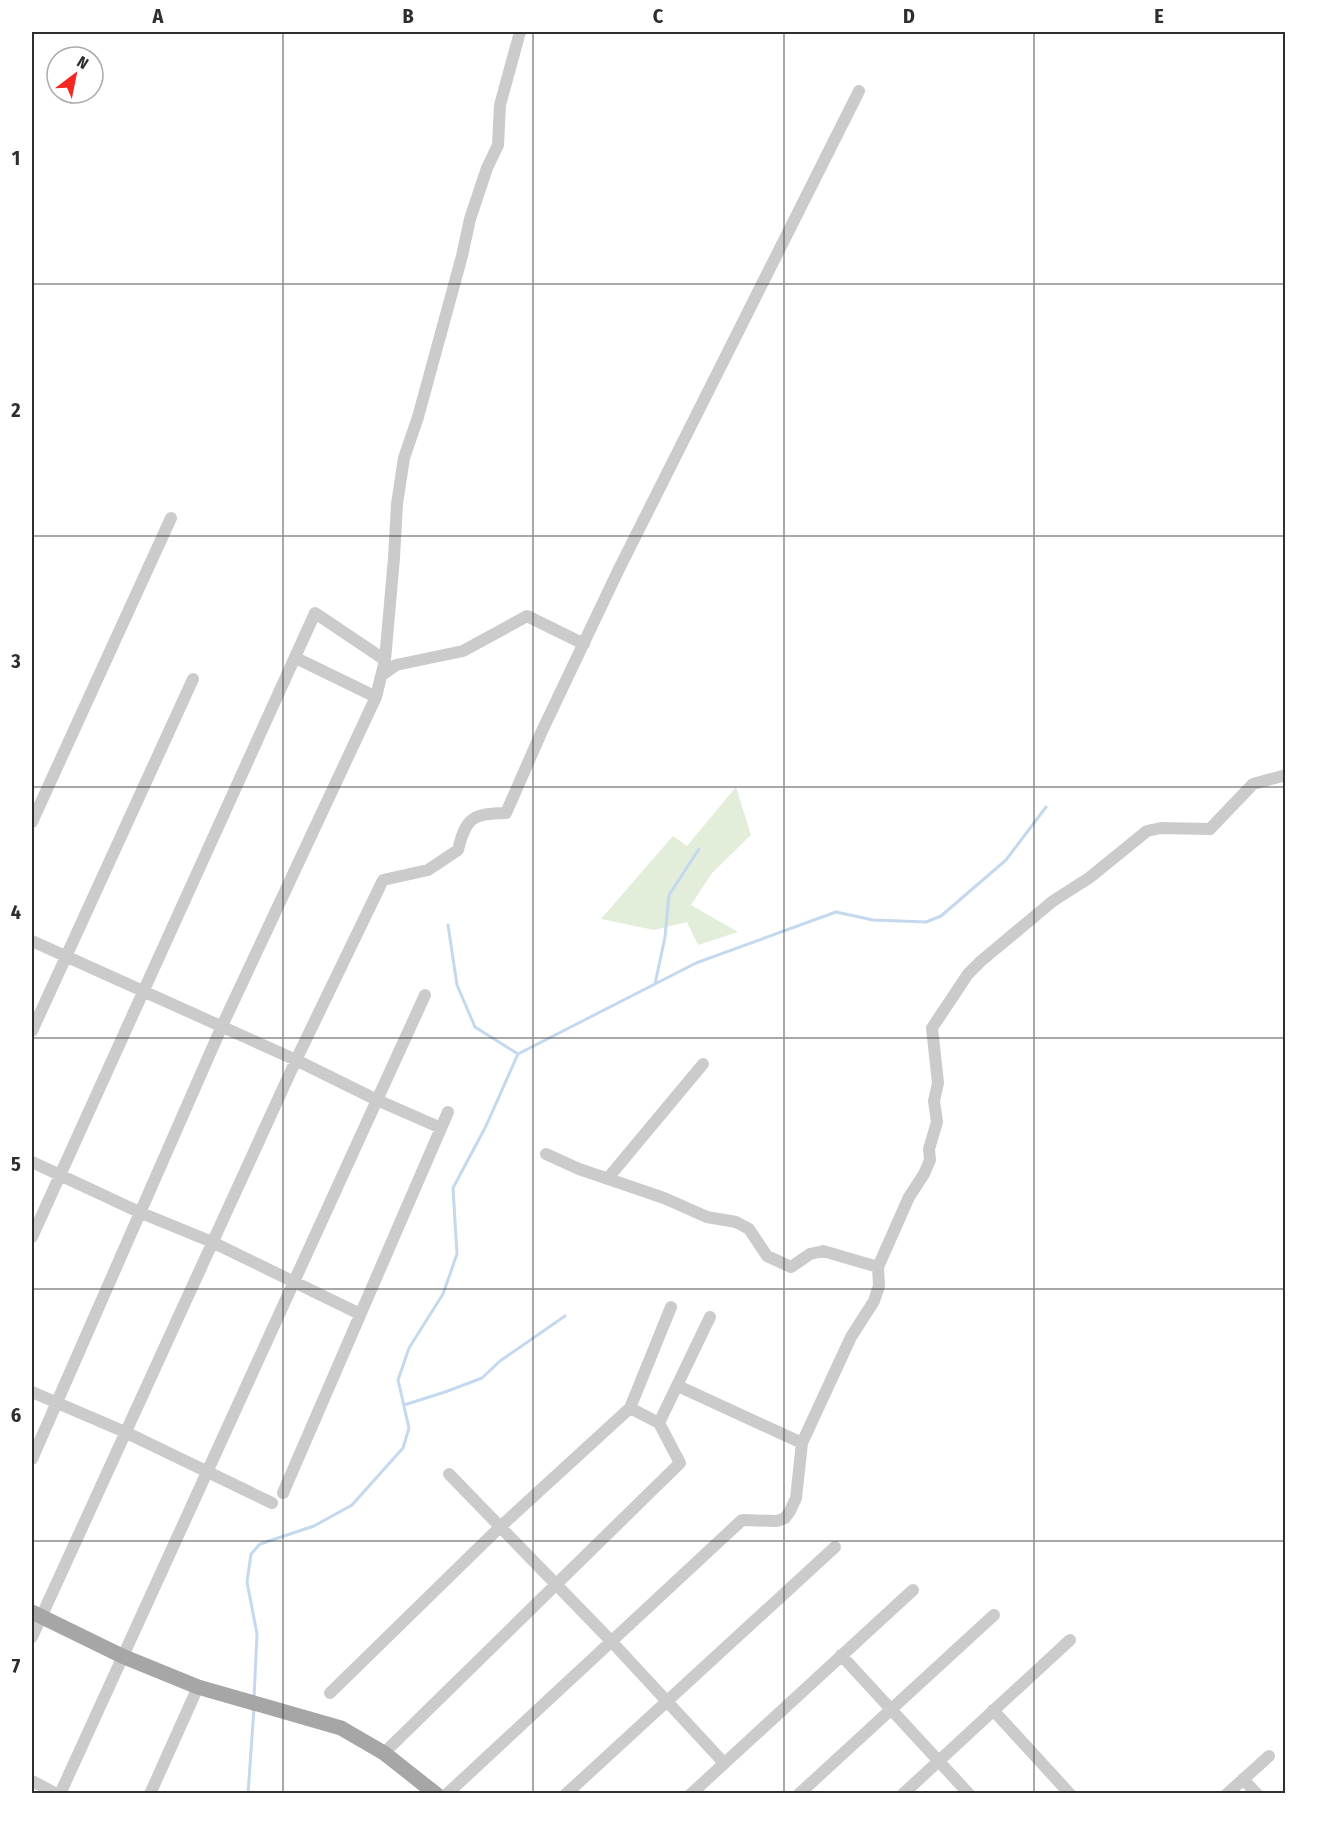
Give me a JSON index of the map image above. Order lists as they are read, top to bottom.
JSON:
{
  "north": "top right",
  "grid": {
    "columns": [
      "A",
      "B",
      "C",
      "D",
      "E"
    ],
    "rows": [
      "1",
      "2",
      "3",
      "4",
      "5",
      "6",
      "7"
    ]
  }
}
